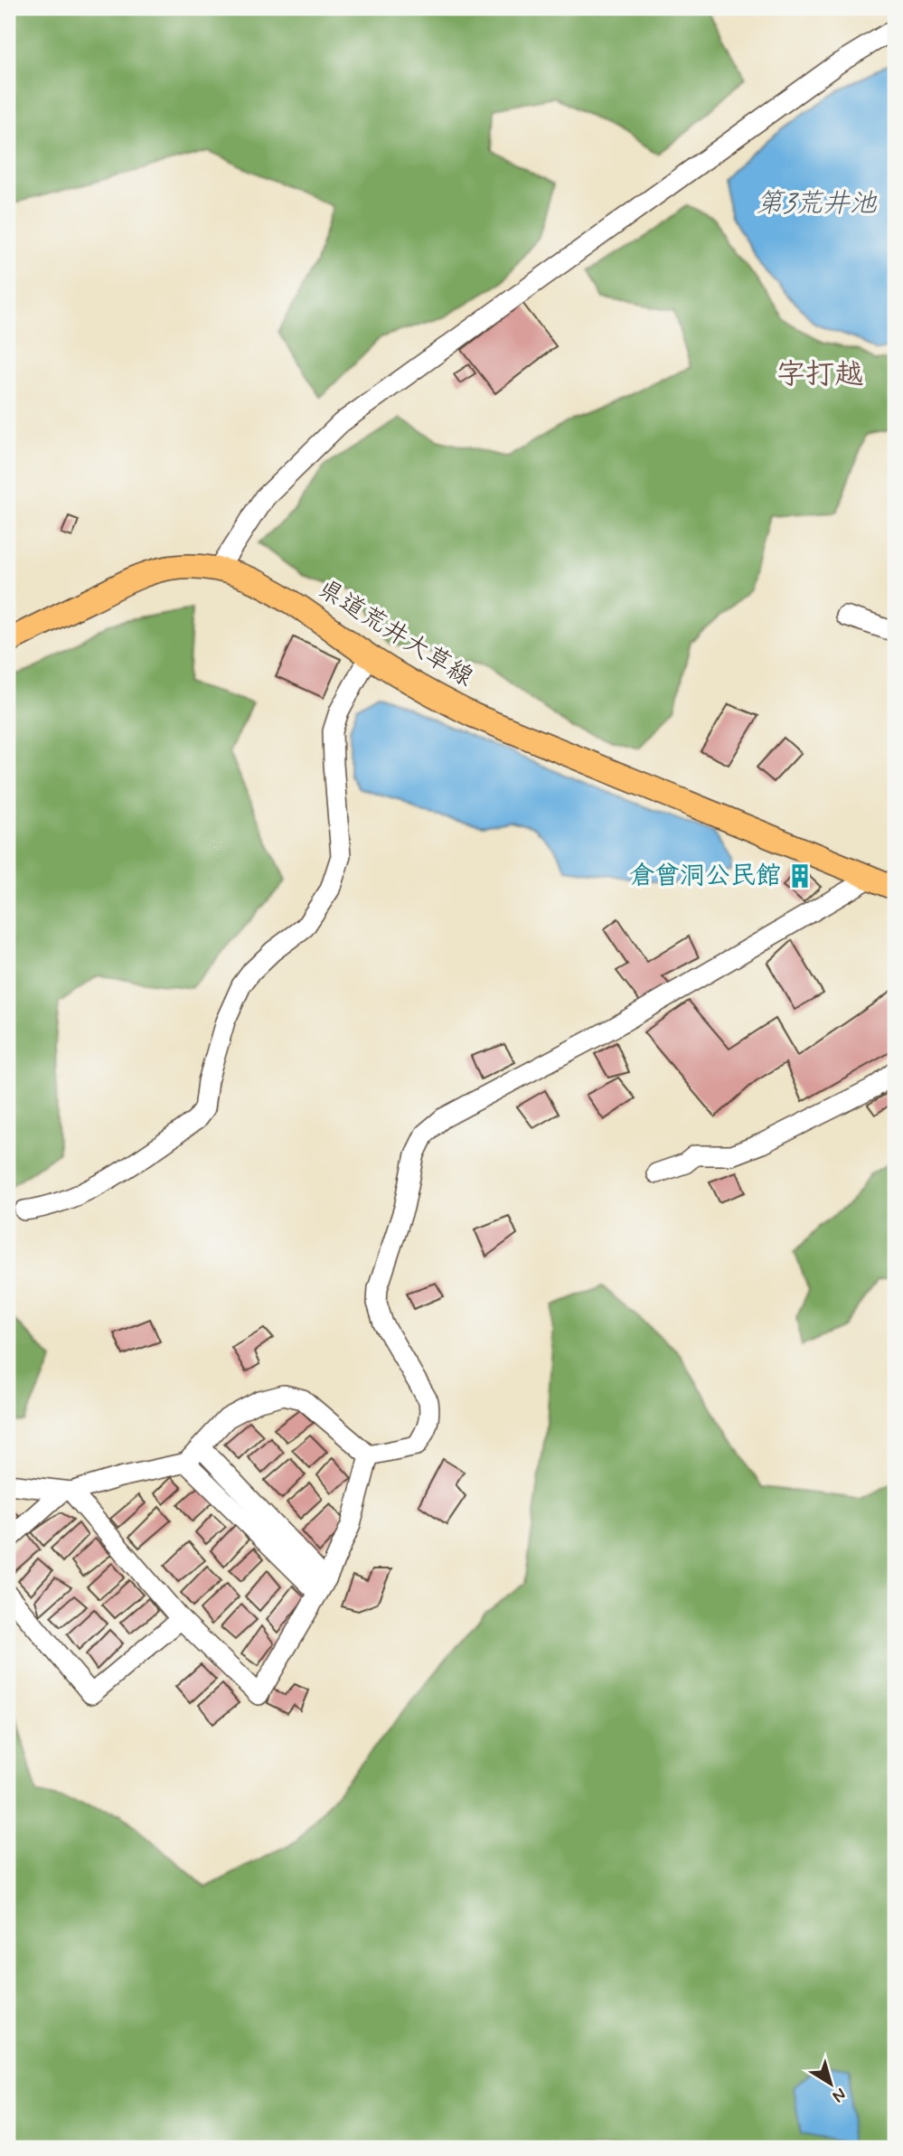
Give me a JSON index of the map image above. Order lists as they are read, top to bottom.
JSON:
{
  "streets": {
    "main road": ["県道荒井大草線"]
  },
  "districts": ["字打越"],
  "water": ["第3荒井池"],
  "places": {
    "building": ["倉曾洞公民館"]
  },
  "north": "bottom right"
}
